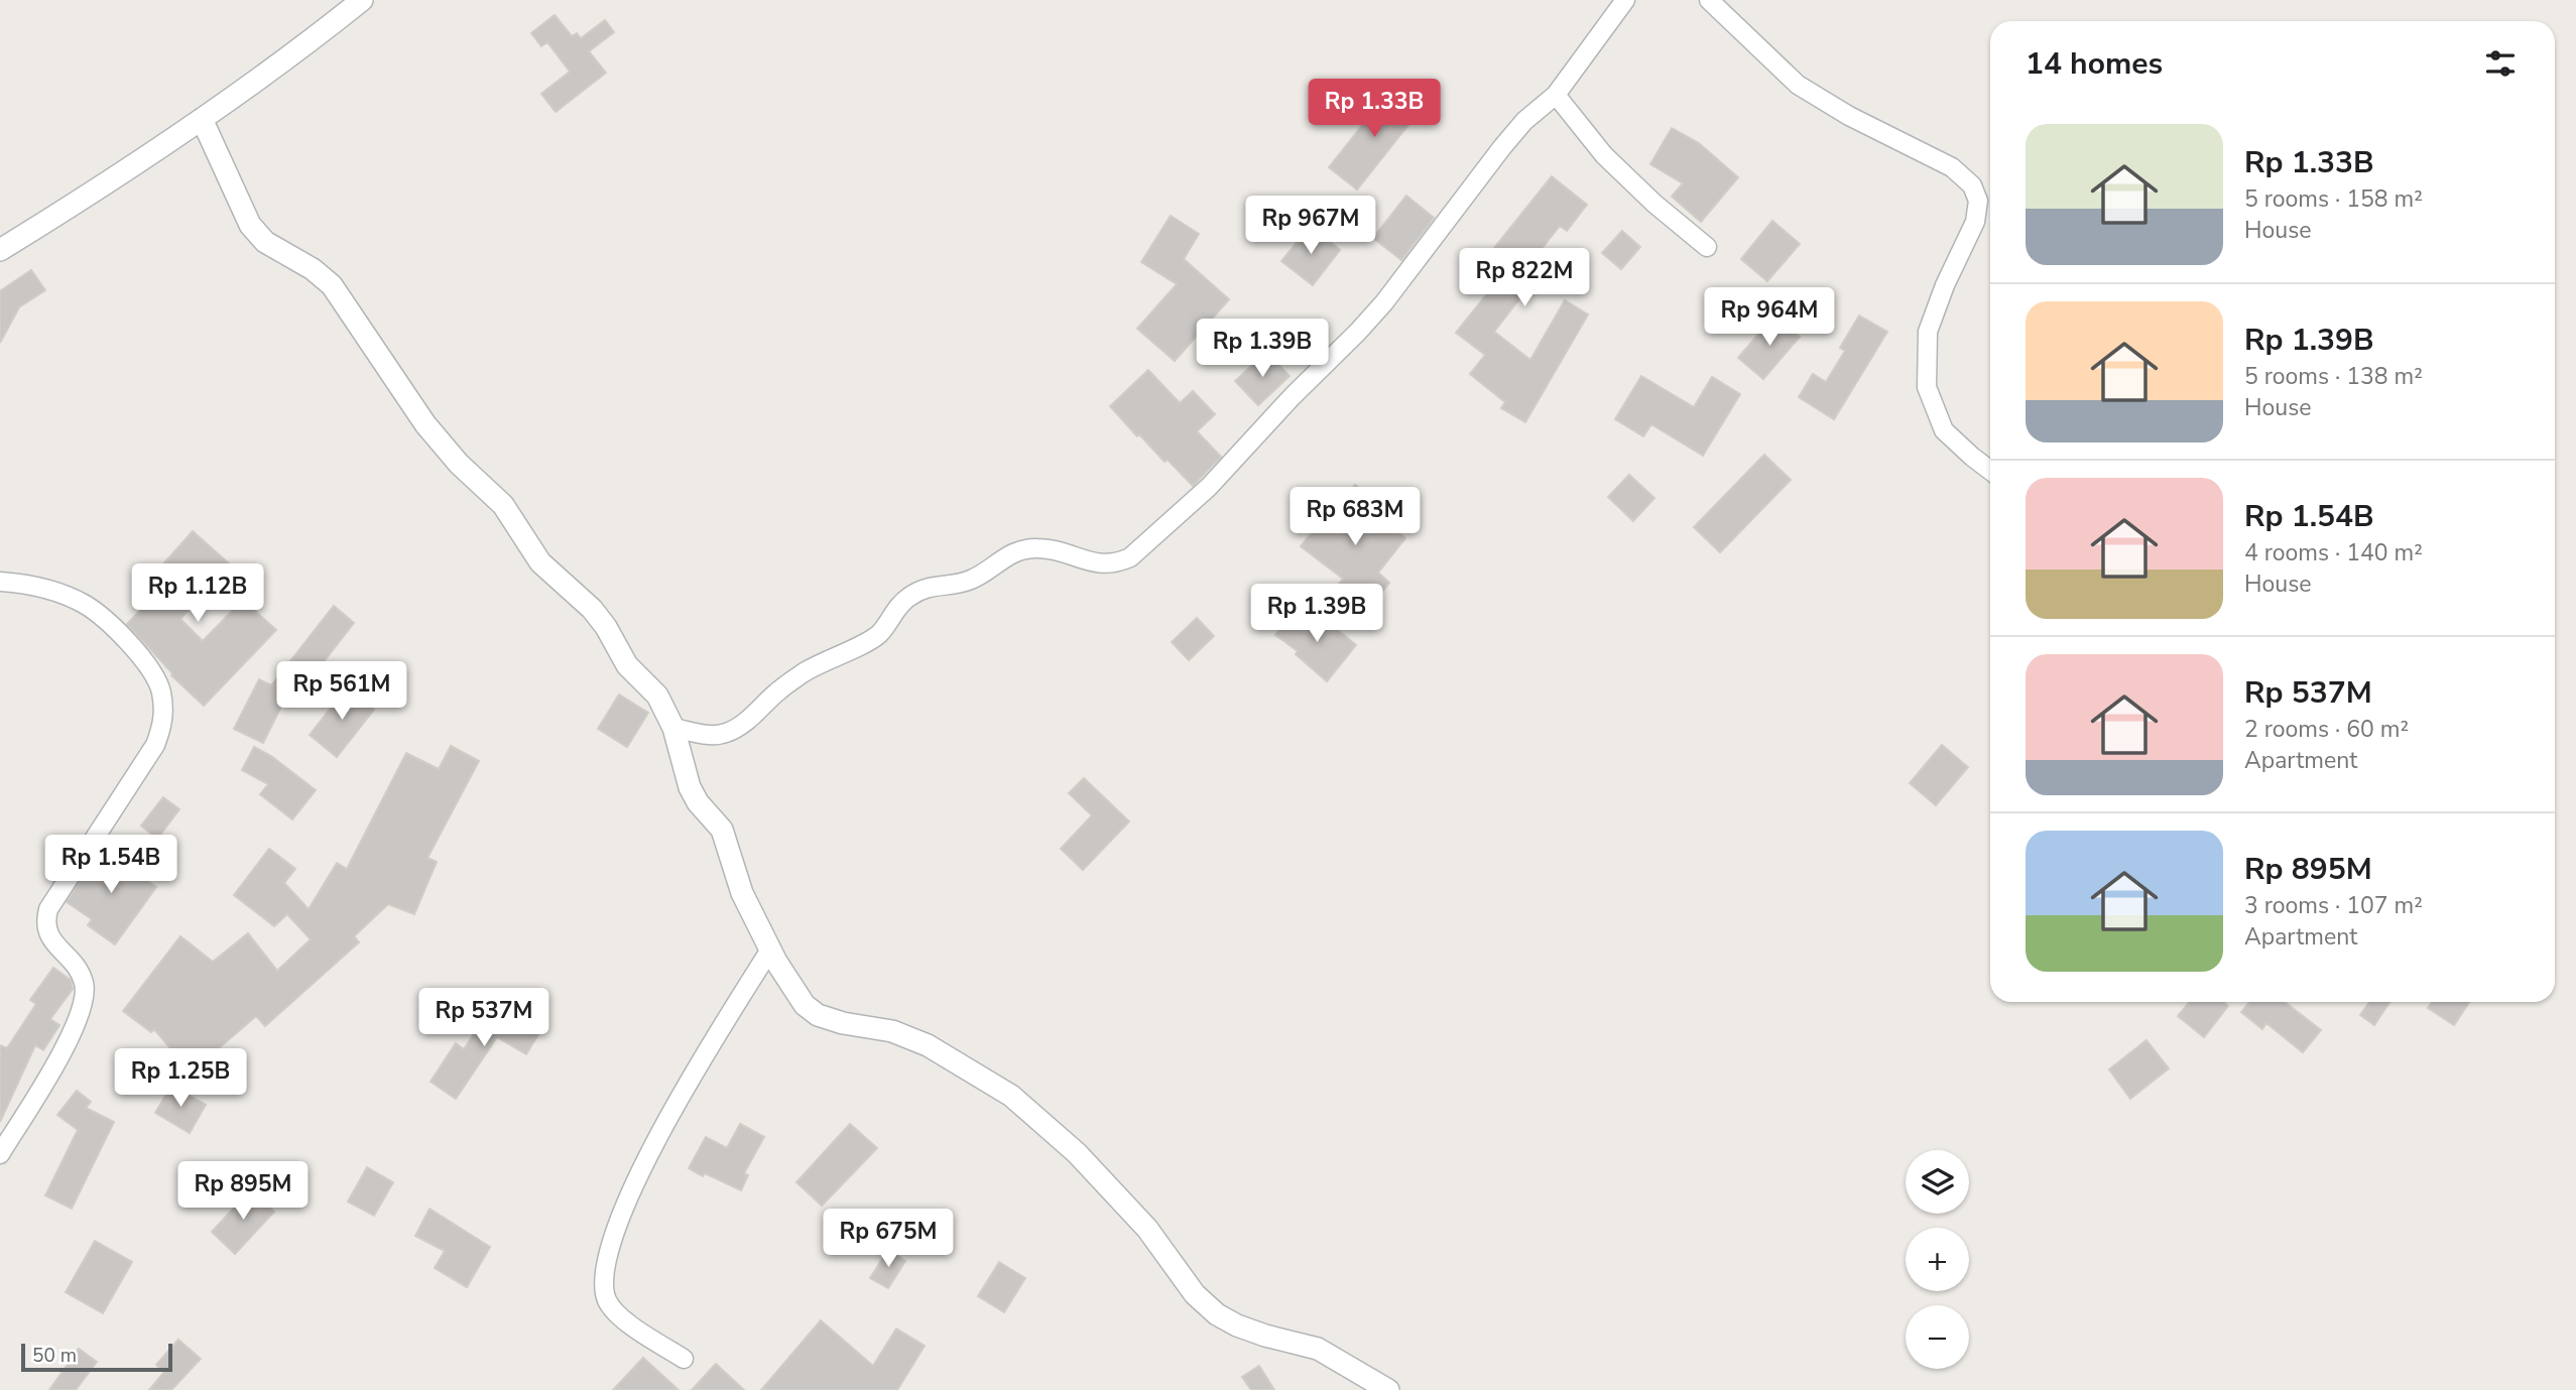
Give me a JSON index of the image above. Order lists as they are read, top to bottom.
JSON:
{
  "scale_bar": "50 m",
  "page": {
    "heading": "14 homes",
    "price": [
      "Rp 1.33B",
      "Rp 967M",
      "Rp 822M",
      "Rp 964M",
      "Rp 1.39B",
      "Rp 683M",
      "Rp 1.12B",
      "Rp 1.39B",
      "Rp 561M",
      "Rp 1.54B",
      "Rp 537M",
      "Rp 1.25B",
      "Rp 895M",
      "Rp 675M"
    ],
    "list": [
      {
        "name": "Rp 1.33B",
        "note": "5 rooms · 158 m² · House"
      },
      {
        "name": "Rp 1.39B",
        "note": "5 rooms · 138 m² · House"
      },
      {
        "name": "Rp 1.54B",
        "note": "4 rooms · 140 m² · House"
      },
      {
        "name": "Rp 537M",
        "note": "2 rooms · 60 m² · Apartment"
      },
      {
        "name": "Rp 895M",
        "note": "3 rooms · 107 m² · Apartment"
      }
    ],
    "map_buttons": ["+", "−"],
    "scale": "50 m"
  }
}
